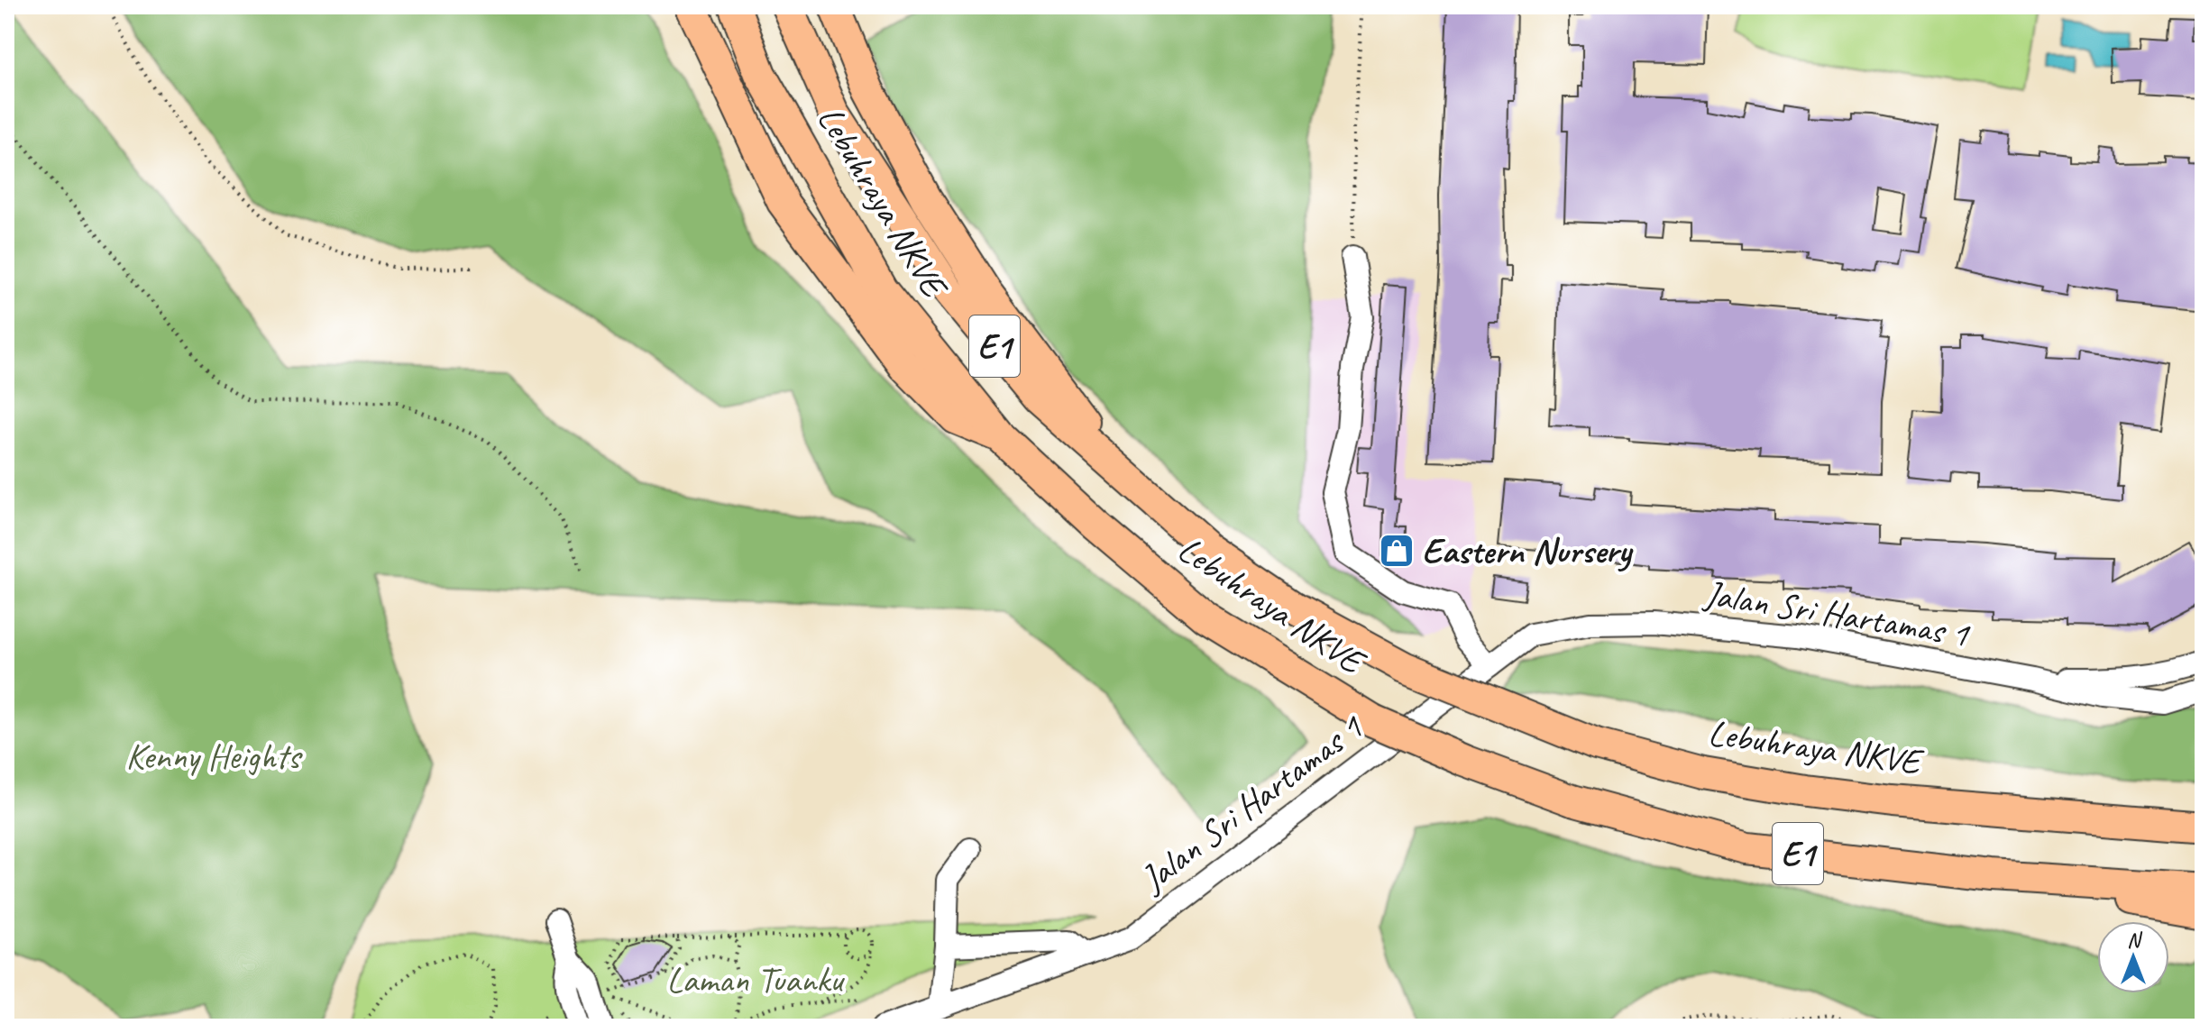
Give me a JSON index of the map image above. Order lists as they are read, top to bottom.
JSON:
{
  "streets": {
    "highway": ["Lebuhraya NKVE", "E1"],
    "street": ["Jalan Sri Hartamas 1"]
  },
  "crossings": [
    ["Lebuhraya NKVE", "E1"]
  ],
  "parks": ["Kenny Heights", "Laman Tuanku"],
  "places": {
    "shop": ["Eastern Nursery"]
  },
  "north": "top"
}
